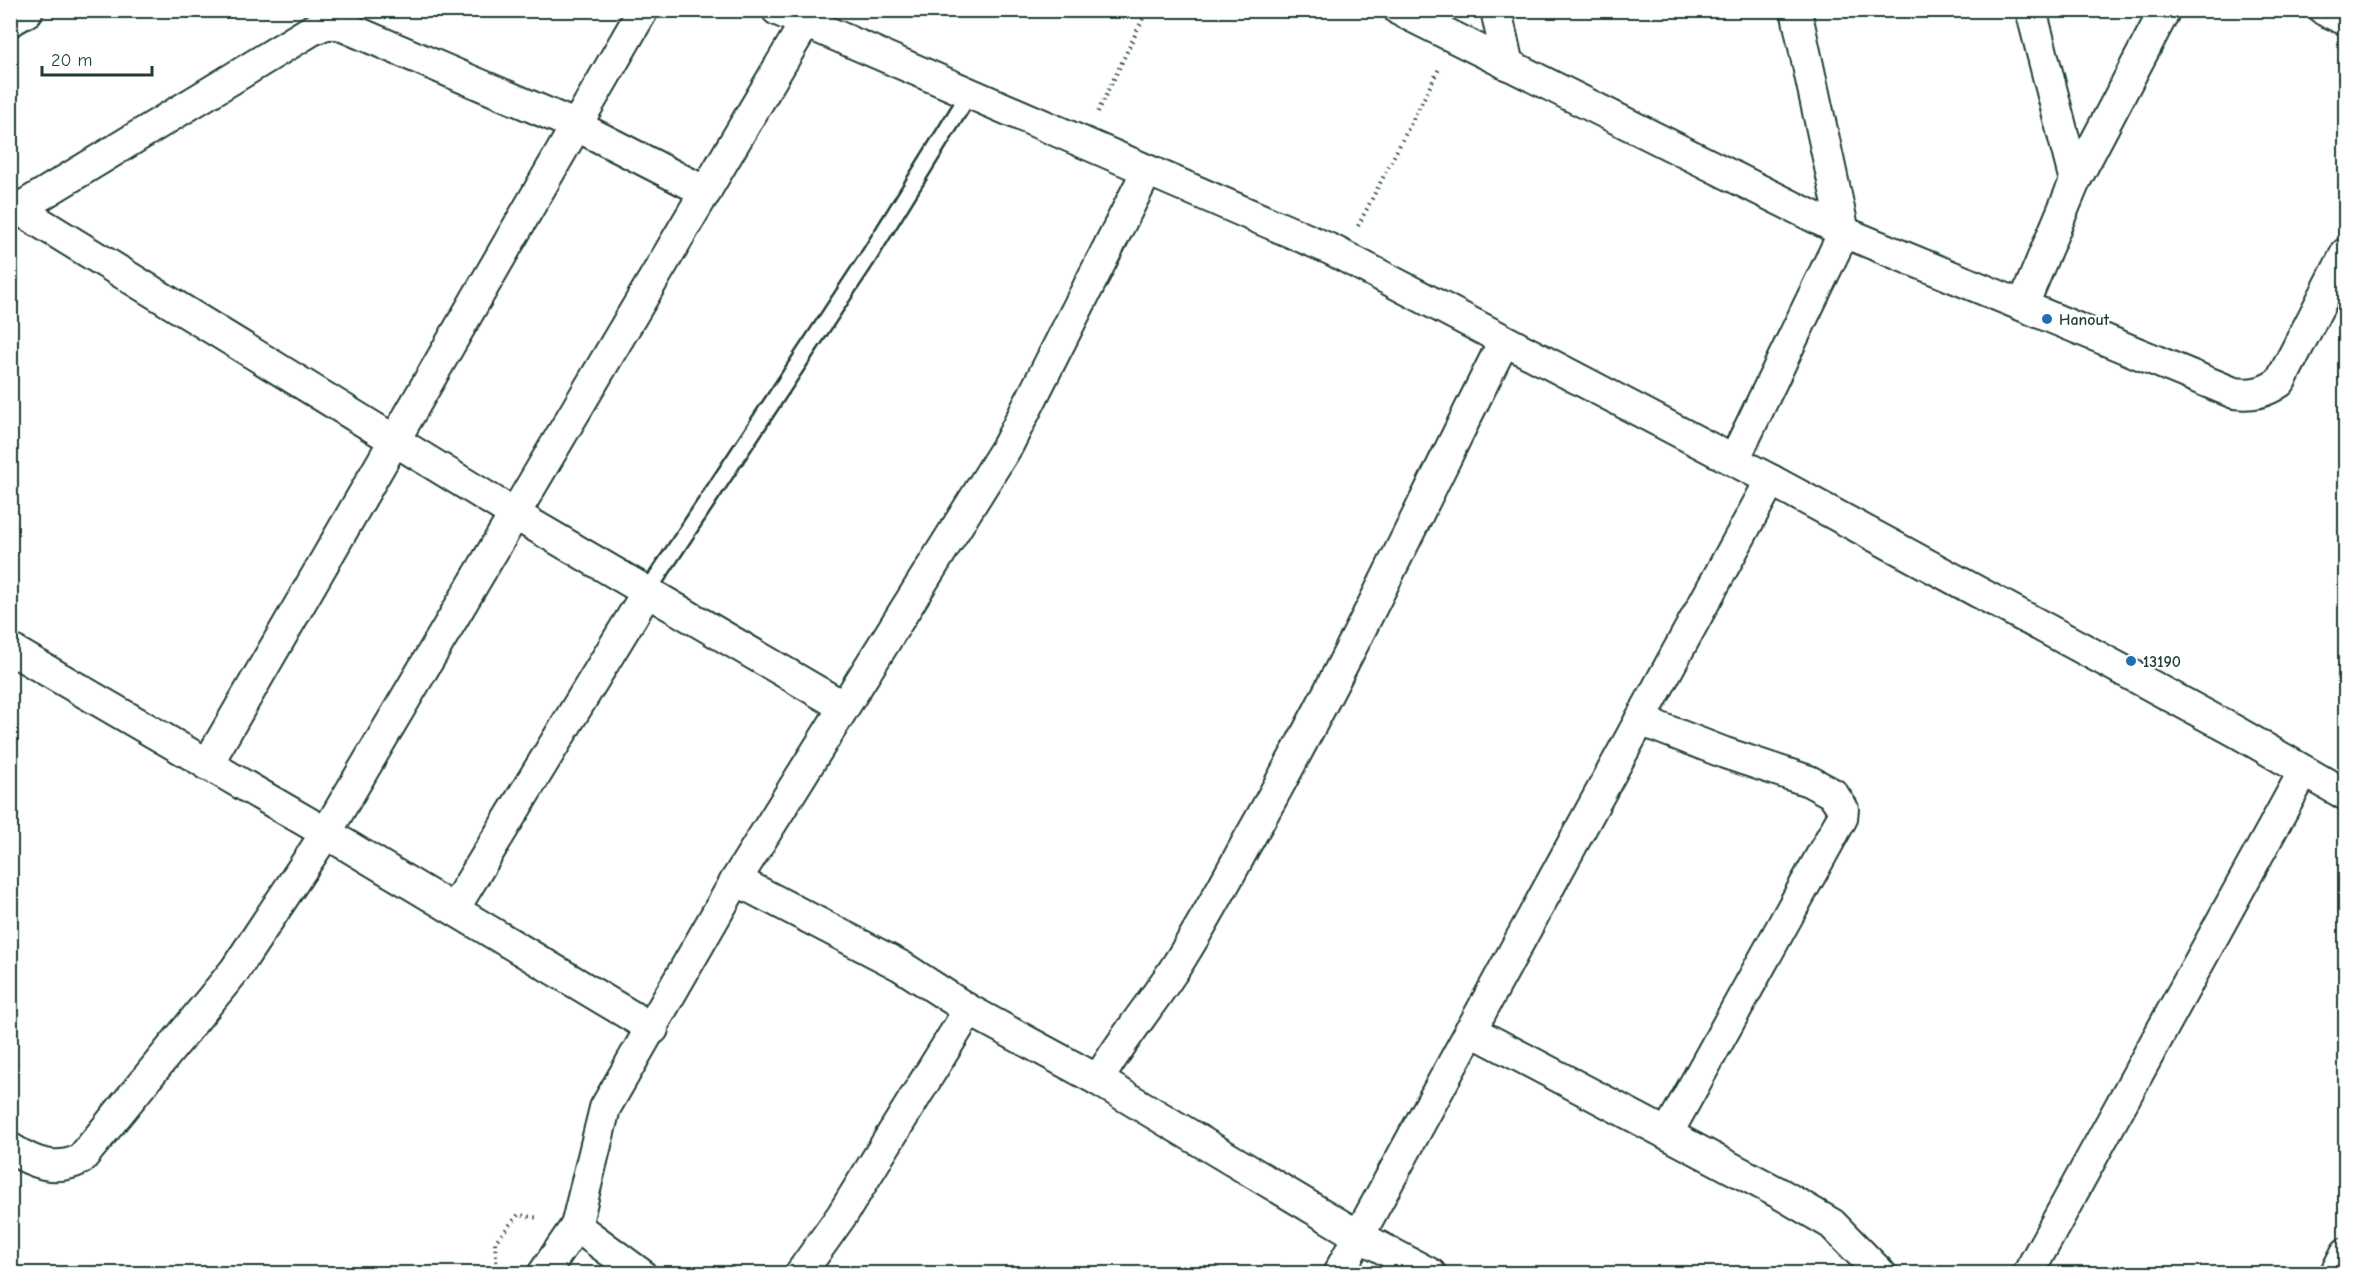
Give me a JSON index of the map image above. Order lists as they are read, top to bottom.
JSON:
{
  "places": ["Hanout", "13190"],
  "scale_bar": "20 m"
}
